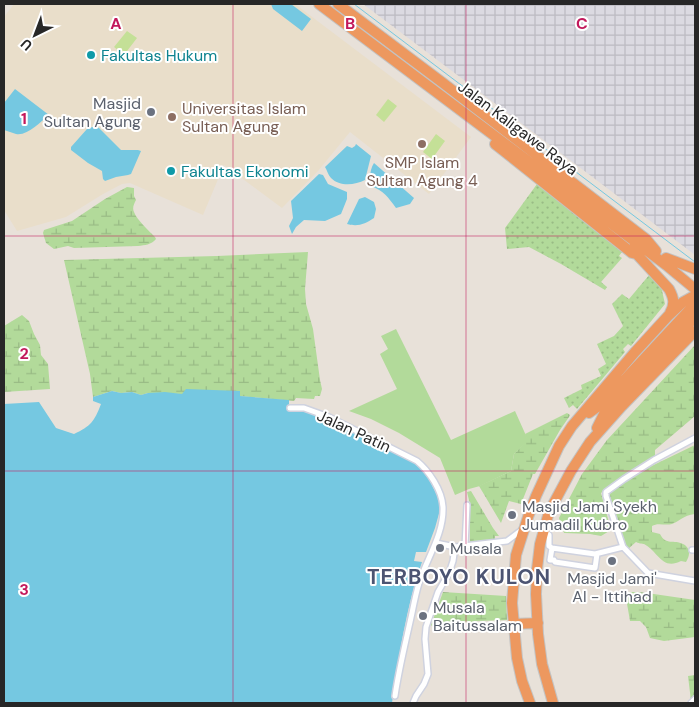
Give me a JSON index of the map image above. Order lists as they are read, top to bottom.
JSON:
{
  "streets": {
    "highway": ["Jalan Kaligawe Raya"],
    "street": ["Jalan Patin"]
  },
  "districts": ["TERBOYO KULON"],
  "places": [
    "Fakultas Hukum",
    "Masjid Sultan Agung",
    "Universitas Islam Sultan Agung",
    "SMP Islam Sultan Agung 4",
    "Fakultas Ekonomi",
    "Masjid Jami Syekh Jumadil Kubro",
    "Musala",
    "Masjid Jami' Al - Ittihad",
    "Musala Baitussalam"
  ],
  "north": "bottom left",
  "grid": {
    "columns": ["A", "B", "C"],
    "rows": ["1", "2", "3"]
  }
}
